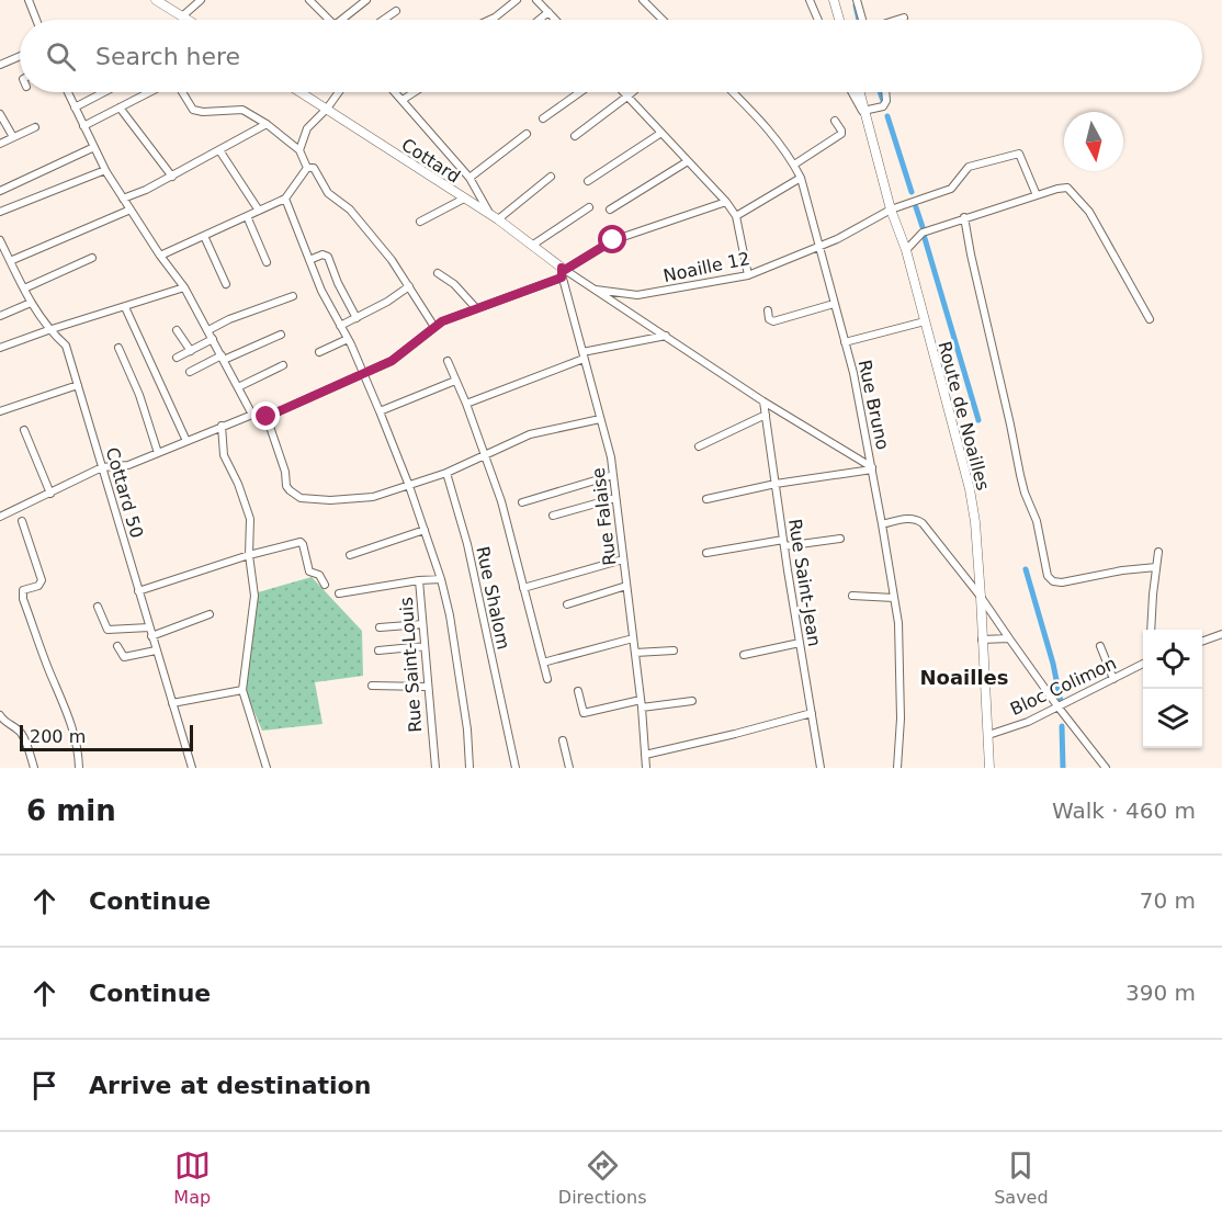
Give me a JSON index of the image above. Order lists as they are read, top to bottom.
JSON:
{
  "streets": {
    "street": [
      "Cottard",
      "Noaille 12",
      "Rue Bruno",
      "Route de Noailles",
      "Cottard 50",
      "Rue Falaise",
      "Rue Saint-Jean",
      "Rue Shalom",
      "Rue Saint-Louis",
      "Bloc Colimon"
    ]
  },
  "crossings": [
    ["Cottard", "Rue Falaise"],
    ["Noaille 12", "Rue Bruno"],
    ["Noaille 12", "Route de Noailles"],
    ["Route de Noailles", "Bloc Colimon"]
  ],
  "districts": ["Noailles"],
  "scale_bar": "200 m",
  "north": "bottom",
  "page": {
    "search": "Search here",
    "scale": "200 m",
    "heading": ["6 min", "Walk · 460 m"],
    "list": [
      ["Continue", "70 m"],
      ["Continue", "390 m"],
      "Arrive at destination"
    ],
    "nav": ["Map", "Directions", "Saved"]
  }
}
